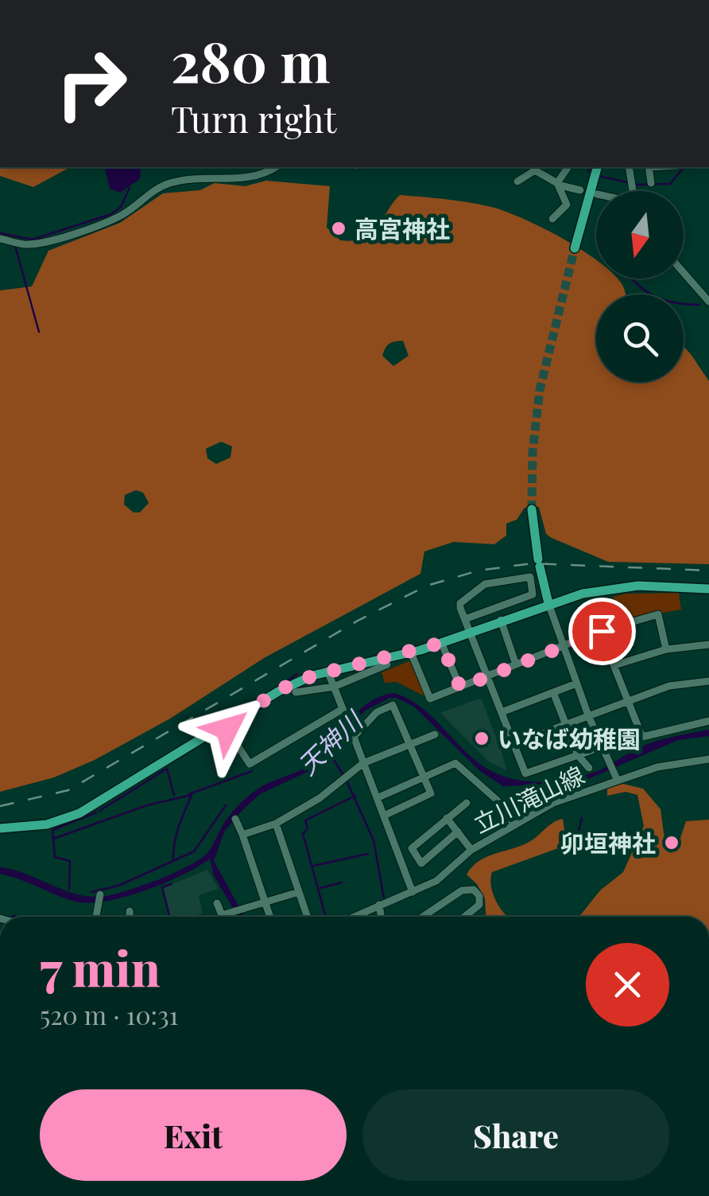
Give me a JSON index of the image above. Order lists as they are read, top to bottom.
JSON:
{
  "streets": {
    "street": ["立川滝山線"]
  },
  "water": ["天神川"],
  "places": ["高宮神社", "いなば幼稚園", "卯垣神社"],
  "north": "bottom",
  "page": {
    "turn": ["280 m", "Turn right"],
    "heading": ["7 min", "520 m · 10:31"],
    "buttons": ["Exit", "Share"]
  }
}
